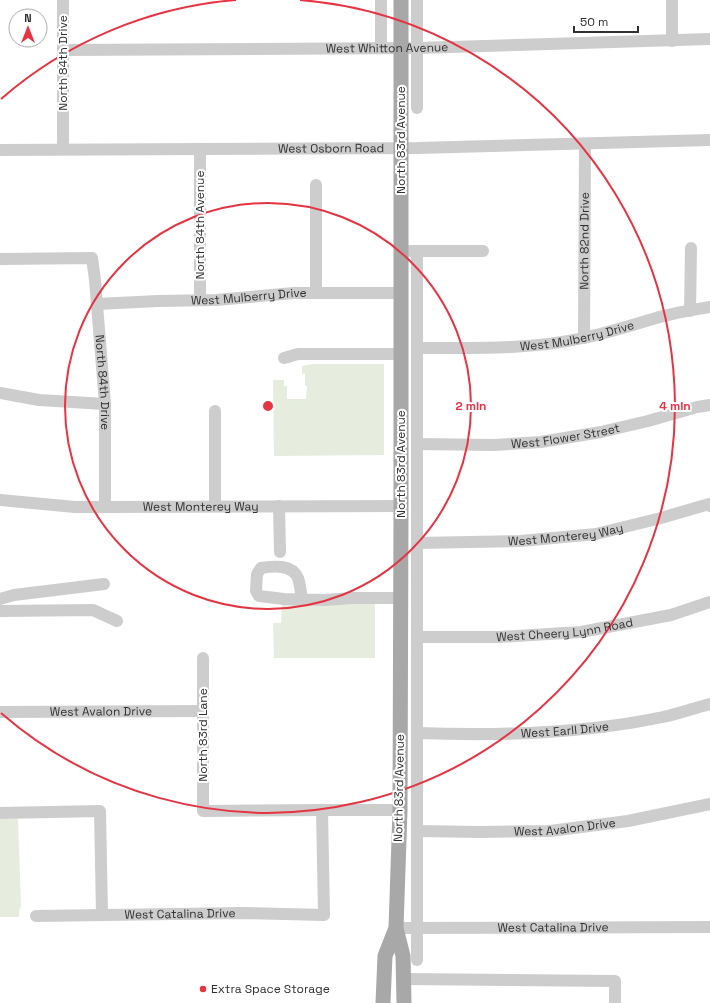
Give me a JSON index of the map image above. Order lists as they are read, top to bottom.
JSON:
{
  "streets": {
    "main road": ["North 83rd Avenue"],
    "street": [
      "West Whitton Avenue",
      "North 84th Drive",
      "West Osborn Road",
      "North 84th Avenue",
      "North 82nd Drive",
      "West Mulberry Drive",
      "West Flower Street",
      "West Monterey Way",
      "West Cheery Lynn Road",
      "West Avalon Drive",
      "West Earll Drive",
      "North 83rd Lane",
      "West Catalina Drive"
    ]
  },
  "crossings": [
    ["West Whitton Avenue", "North 84th Drive"],
    ["West Whitton Avenue", "North 83rd Avenue"],
    ["North 84th Drive", "West Osborn Road"],
    ["North 84th Drive", "West Mulberry Drive"],
    ["North 84th Drive", "West Monterey Way"],
    ["North 83rd Avenue", "West Osborn Road"],
    ["North 83rd Avenue", "West Mulberry Drive"],
    ["North 83rd Avenue", "West Flower Street"],
    ["North 83rd Avenue", "West Monterey Way"],
    ["North 83rd Avenue", "West Cheery Lynn Road"],
    ["North 83rd Avenue", "West Avalon Drive"],
    ["North 83rd Avenue", "West Earll Drive"],
    ["North 83rd Avenue", "West Catalina Drive"],
    ["West Osborn Road", "North 84th Avenue"],
    ["West Osborn Road", "North 82nd Drive"],
    ["North 84th Avenue", "West Mulberry Drive"],
    ["North 82nd Drive", "West Mulberry Drive"],
    ["West Avalon Drive", "North 83rd Lane"],
    ["North 83rd Lane", "West Catalina Drive"]
  ],
  "places": ["Extra Space Storage"],
  "scale_bar": "50 m",
  "north": "top",
  "rings": ["2 min", "4 min"]
}
